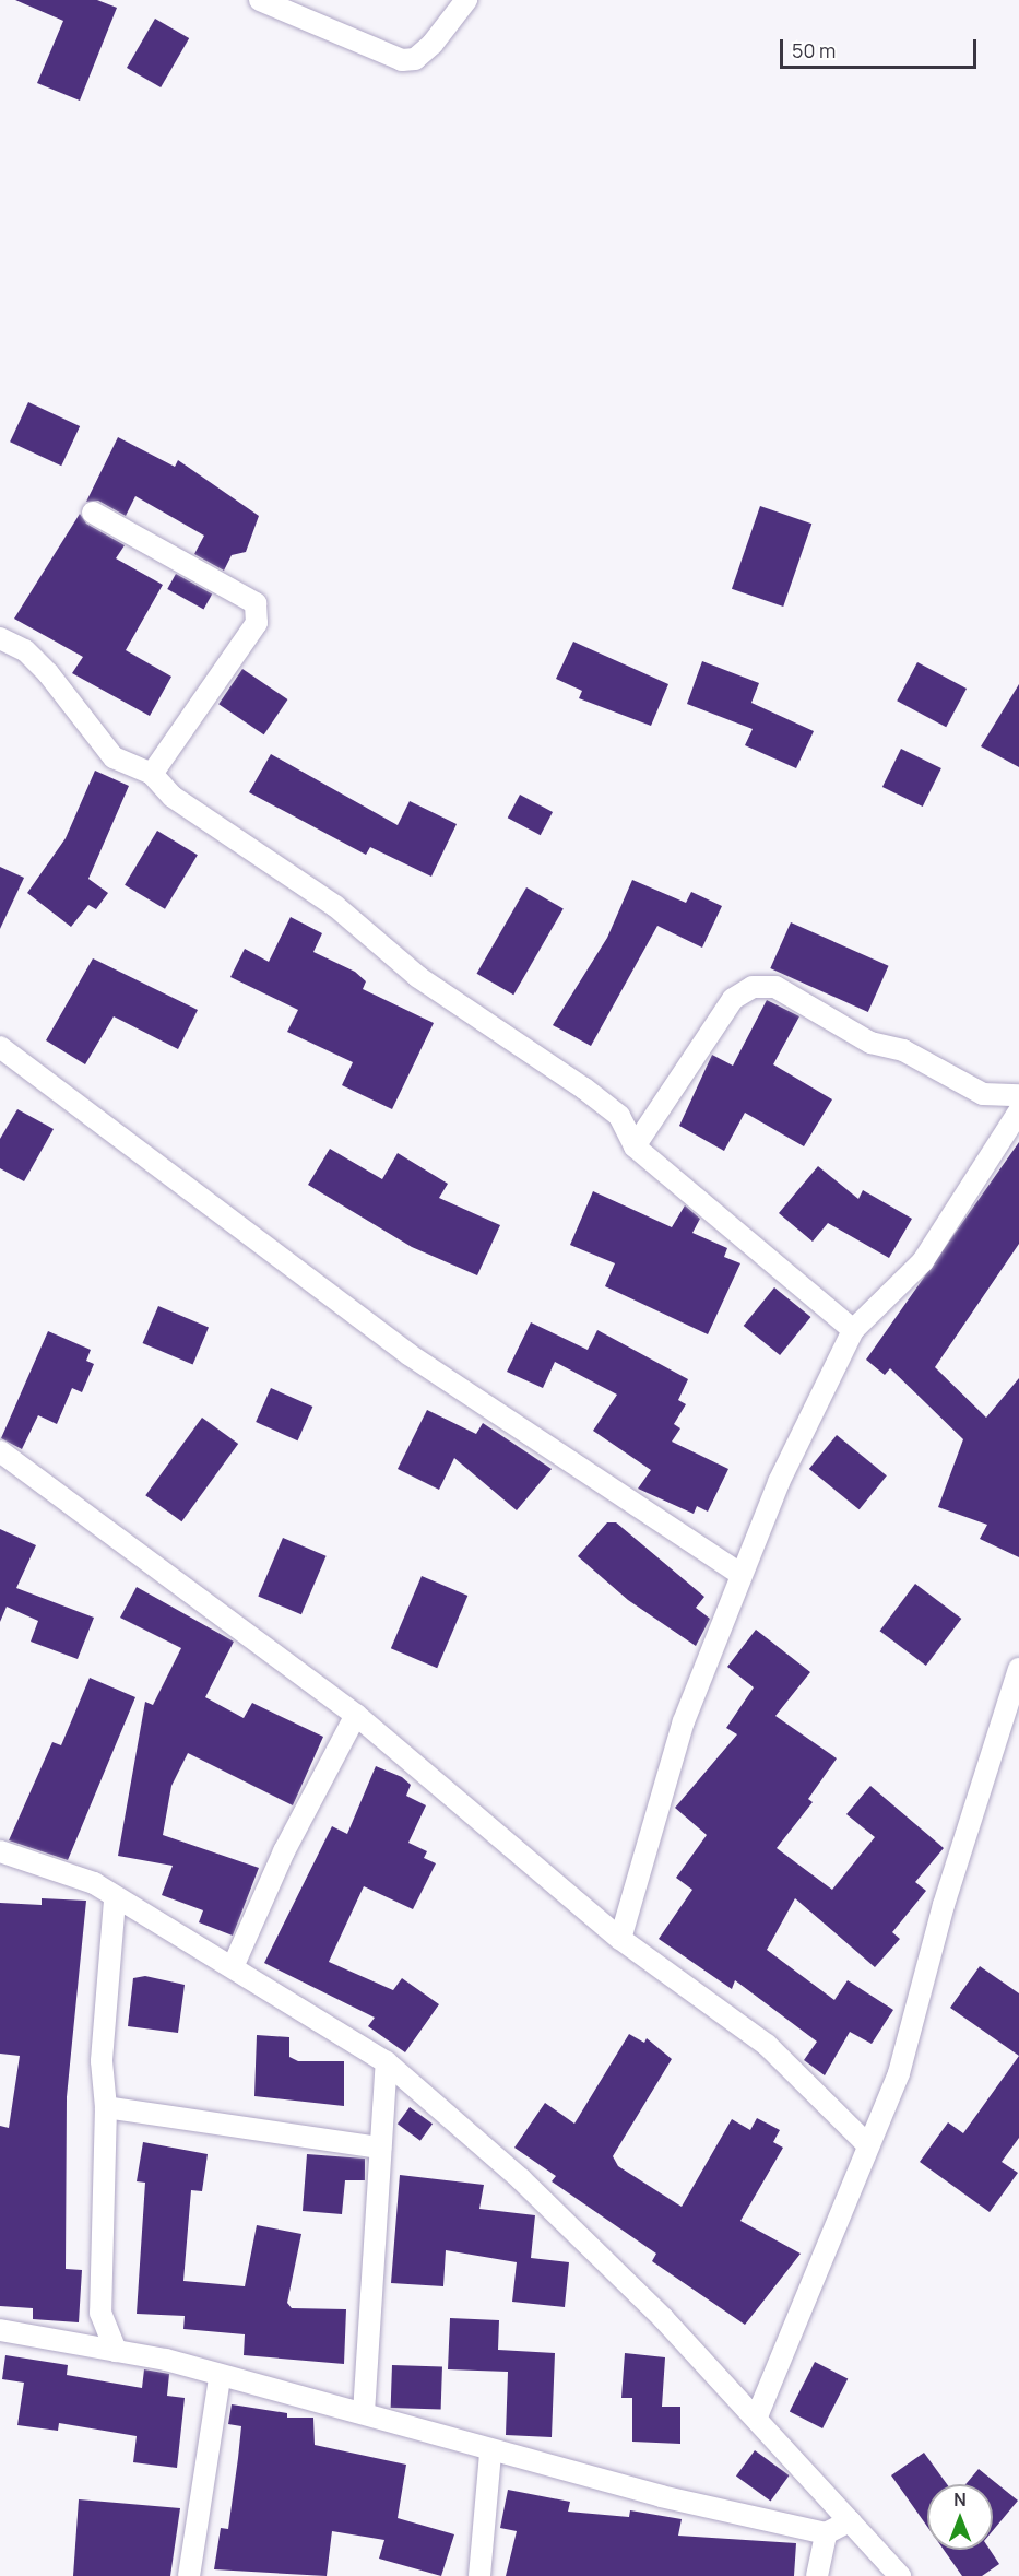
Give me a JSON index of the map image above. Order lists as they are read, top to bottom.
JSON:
{
  "scale_bar": "50 m",
  "north": "top"
}
